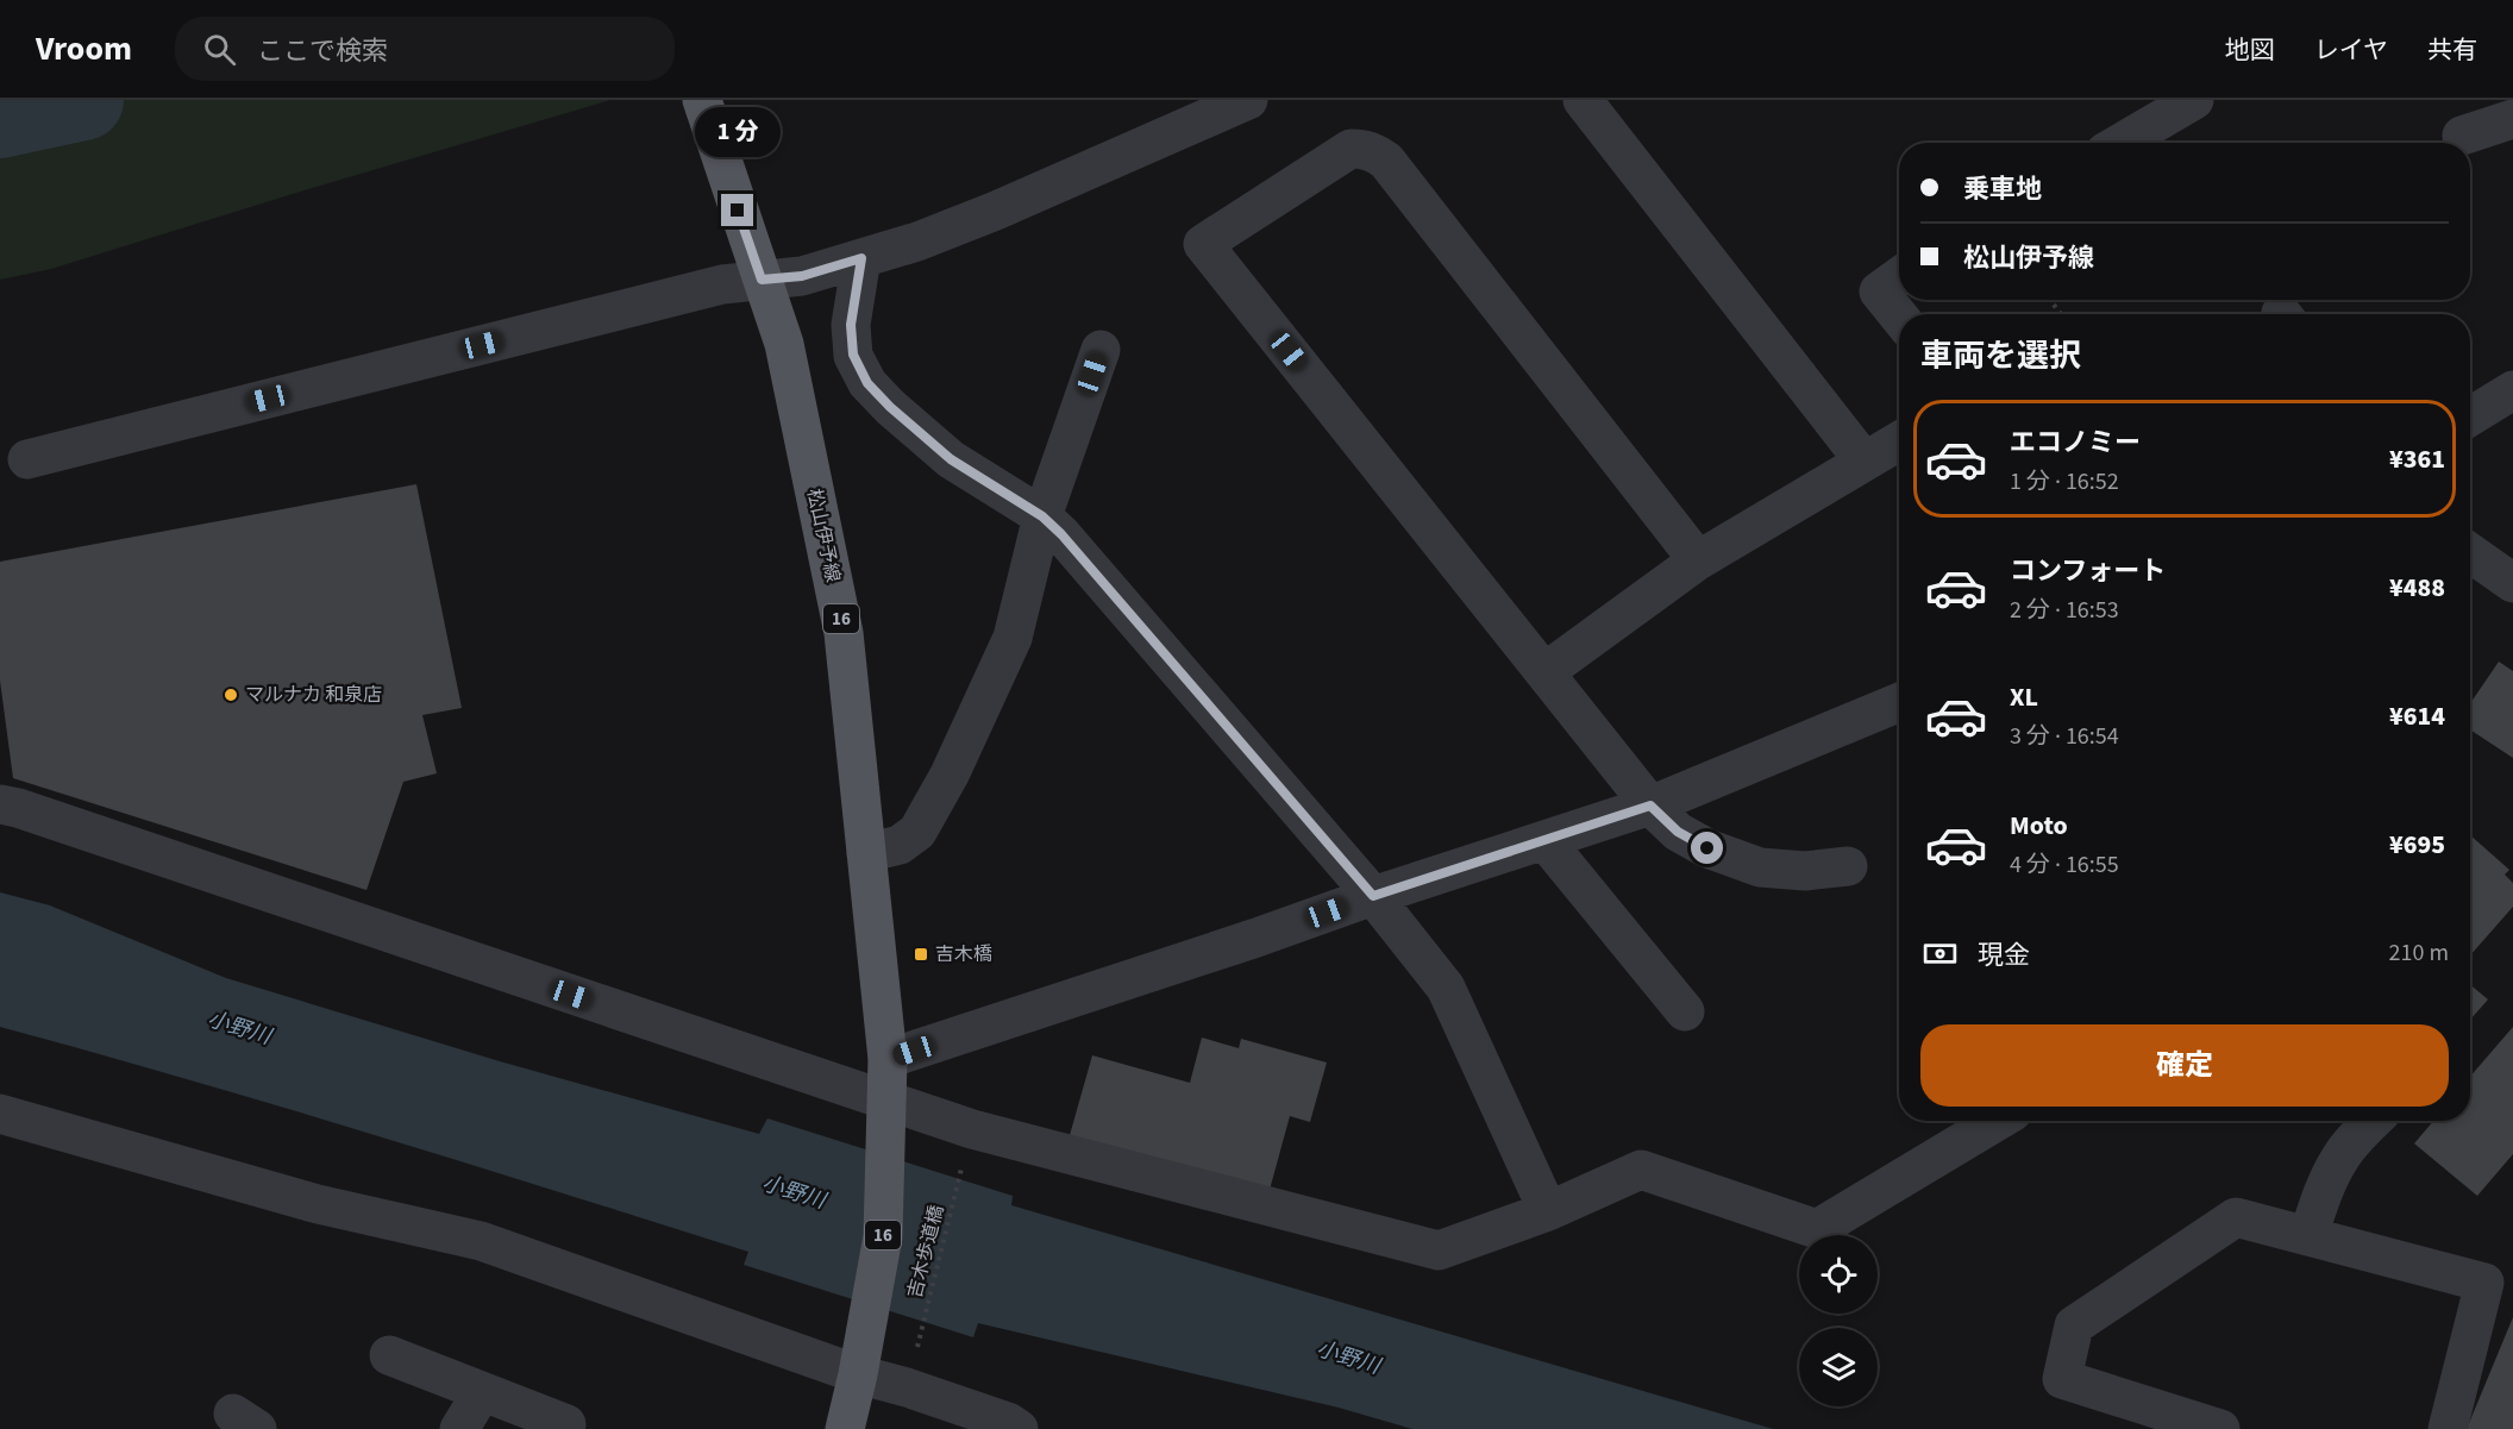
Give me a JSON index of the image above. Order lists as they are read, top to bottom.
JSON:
{
  "streets": {
    "main road": ["松山伊予線", "16"],
    "path": ["吉木歩道橋"]
  },
  "crossings": [
    ["松山伊予線", "16"]
  ],
  "water": ["小野川"],
  "places": {
    "other": ["マルナカ 和泉店"],
    "transit": ["吉木橋"]
  },
  "page": {
    "header": "Vroom",
    "search": "ここで検索",
    "nav": ["地図", "レイヤ", "共有"],
    "bubble": "1 分",
    "banner": ["乗車地", "松山伊予線"],
    "heading": "車両を選択",
    "list": [
      {
        "name": "エコノミー",
        "note": "1 分 · 16:52",
        "value": "¥361"
      },
      {
        "name": "コンフォート",
        "note": "2 分 · 16:53",
        "value": "¥488"
      },
      {
        "name": "XL",
        "note": "3 分 · 16:54",
        "value": "¥614"
      },
      {
        "name": "Moto",
        "note": "4 分 · 16:55",
        "value": "¥695"
      }
    ],
    "pay": ["現金", "210 m"],
    "buttons": "確定"
  }
}
